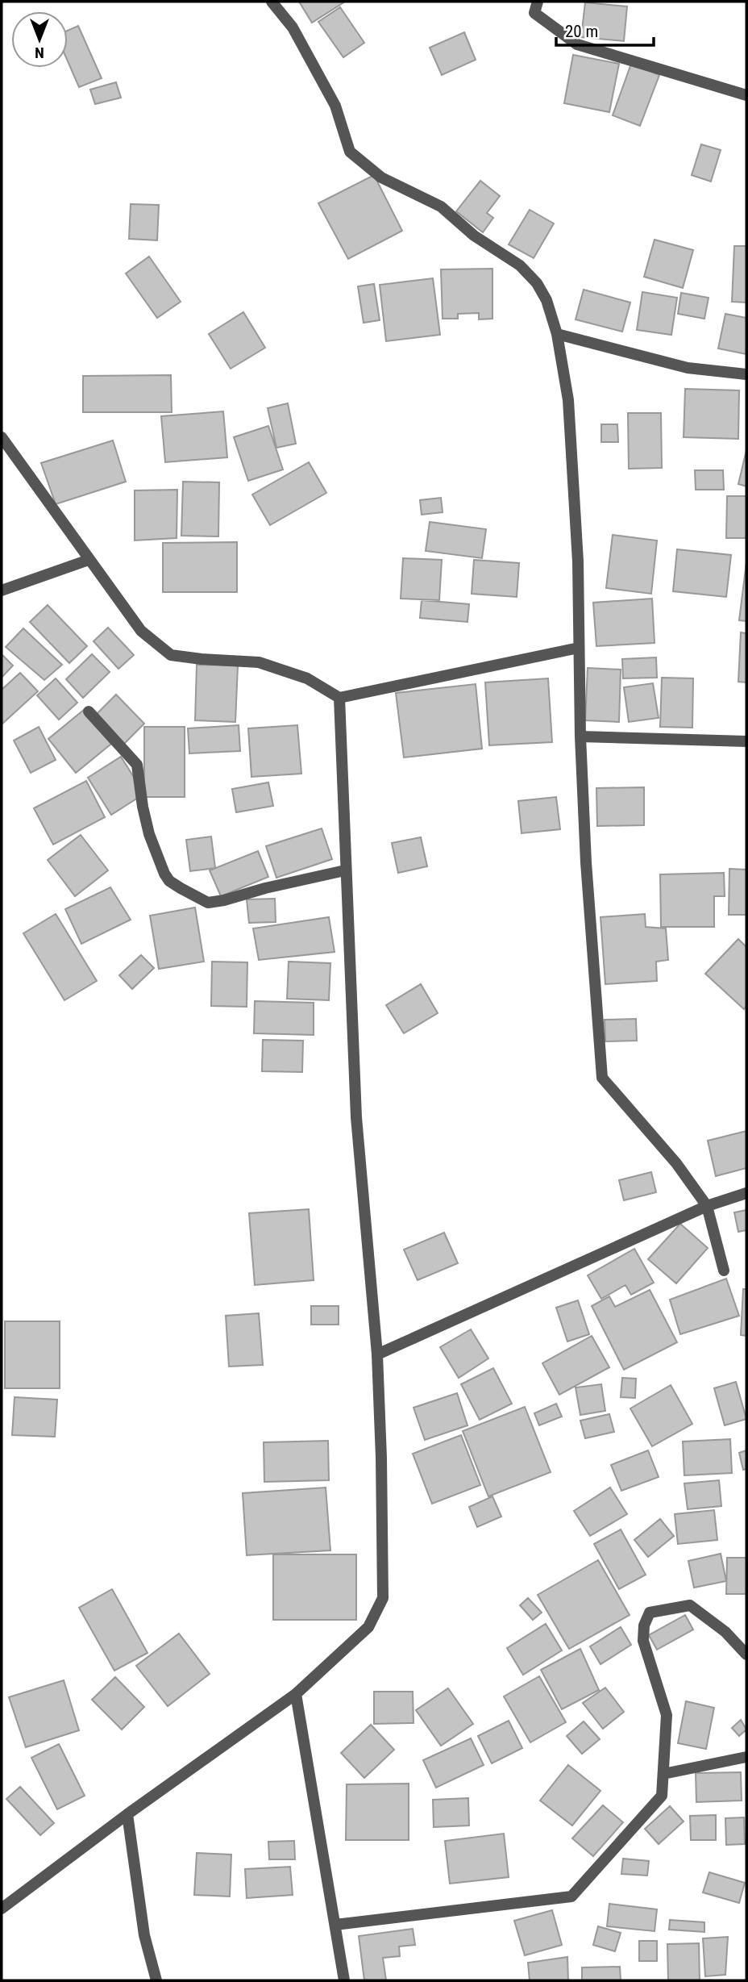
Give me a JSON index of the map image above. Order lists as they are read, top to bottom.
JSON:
{
  "scale_bar": "20 m",
  "north": "bottom"
}
